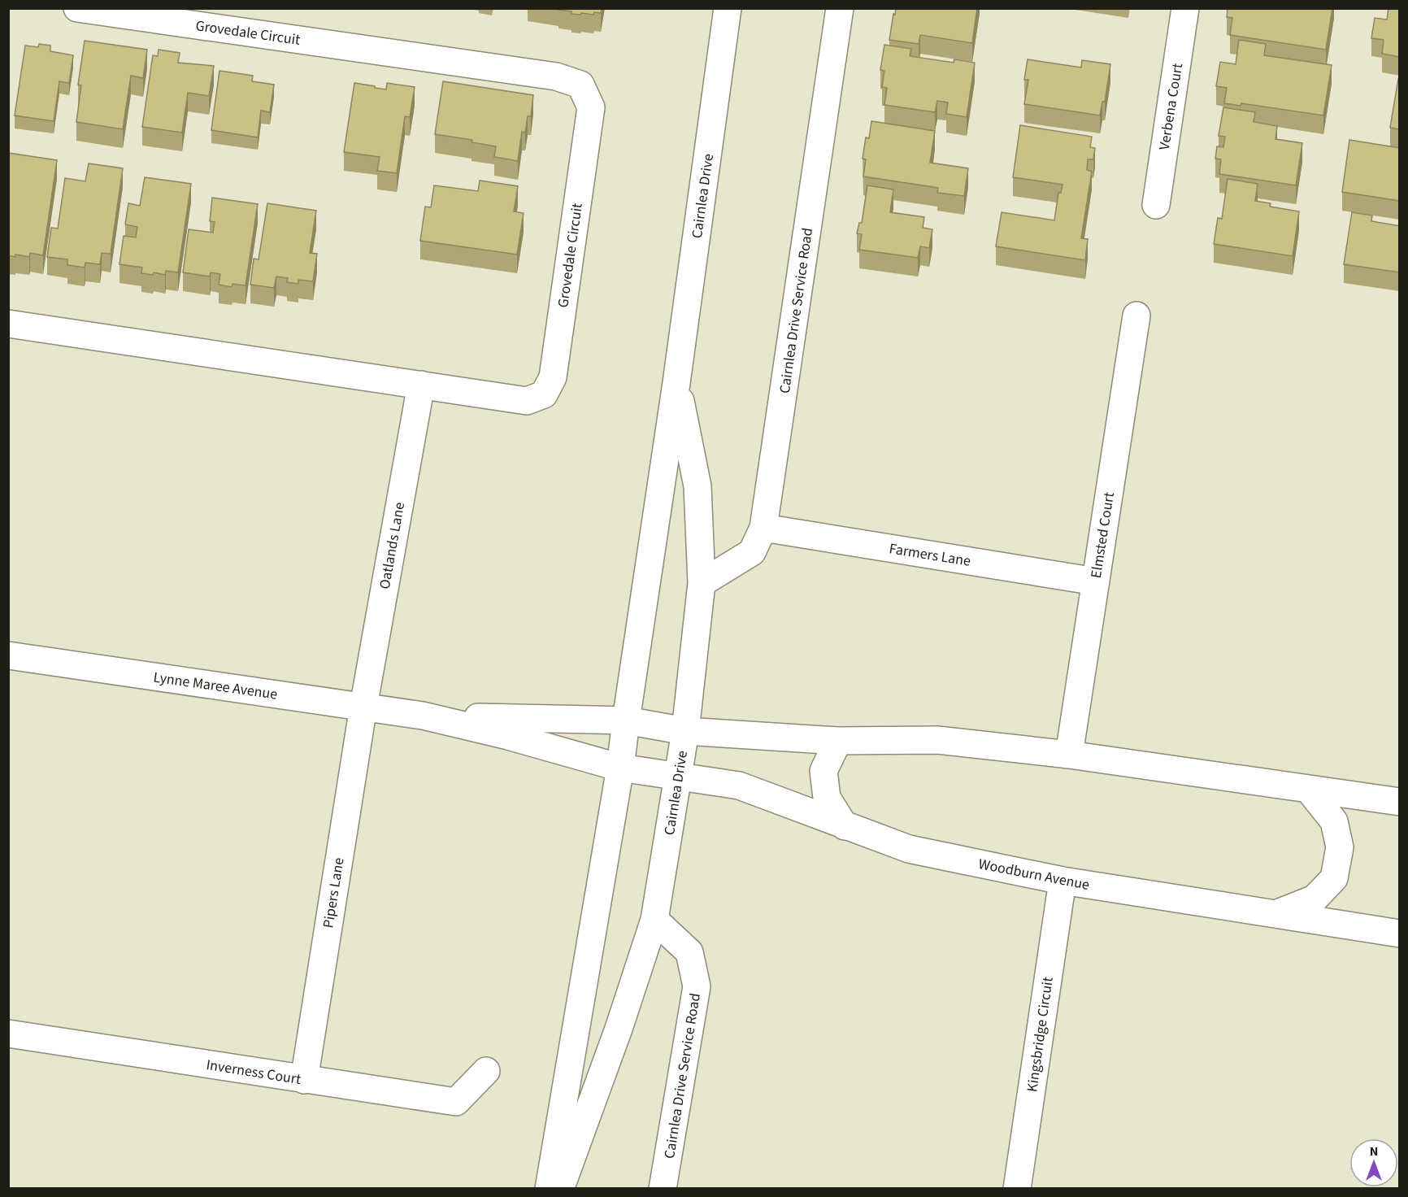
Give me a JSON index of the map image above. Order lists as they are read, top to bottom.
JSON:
{
  "streets": {
    "street": [
      "Grovedale Circuit",
      "Verbena Court",
      "Cairnlea Drive",
      "Cairnlea Drive Service Road",
      "Elmsted Court",
      "Oatlands Lane",
      "Farmers Lane",
      "Lynne Maree Avenue",
      "Woodburn Avenue",
      "Pipers Lane",
      "Kingsbridge Circuit",
      "Inverness Court"
    ]
  },
  "crossings": [
    ["Grovedale Circuit", "Oatlands Lane"],
    ["Cairnlea Drive", "Cairnlea Drive Service Road"],
    ["Cairnlea Drive", "Lynne Maree Avenue"],
    ["Cairnlea Drive", "Woodburn Avenue"],
    ["Cairnlea Drive Service Road", "Farmers Lane"],
    ["Elmsted Court", "Farmers Lane"],
    ["Oatlands Lane", "Lynne Maree Avenue"],
    ["Oatlands Lane", "Pipers Lane"],
    ["Lynne Maree Avenue", "Woodburn Avenue"],
    ["Lynne Maree Avenue", "Pipers Lane"],
    ["Woodburn Avenue", "Kingsbridge Circuit"],
    ["Pipers Lane", "Inverness Court"]
  ],
  "north": "top"
}
